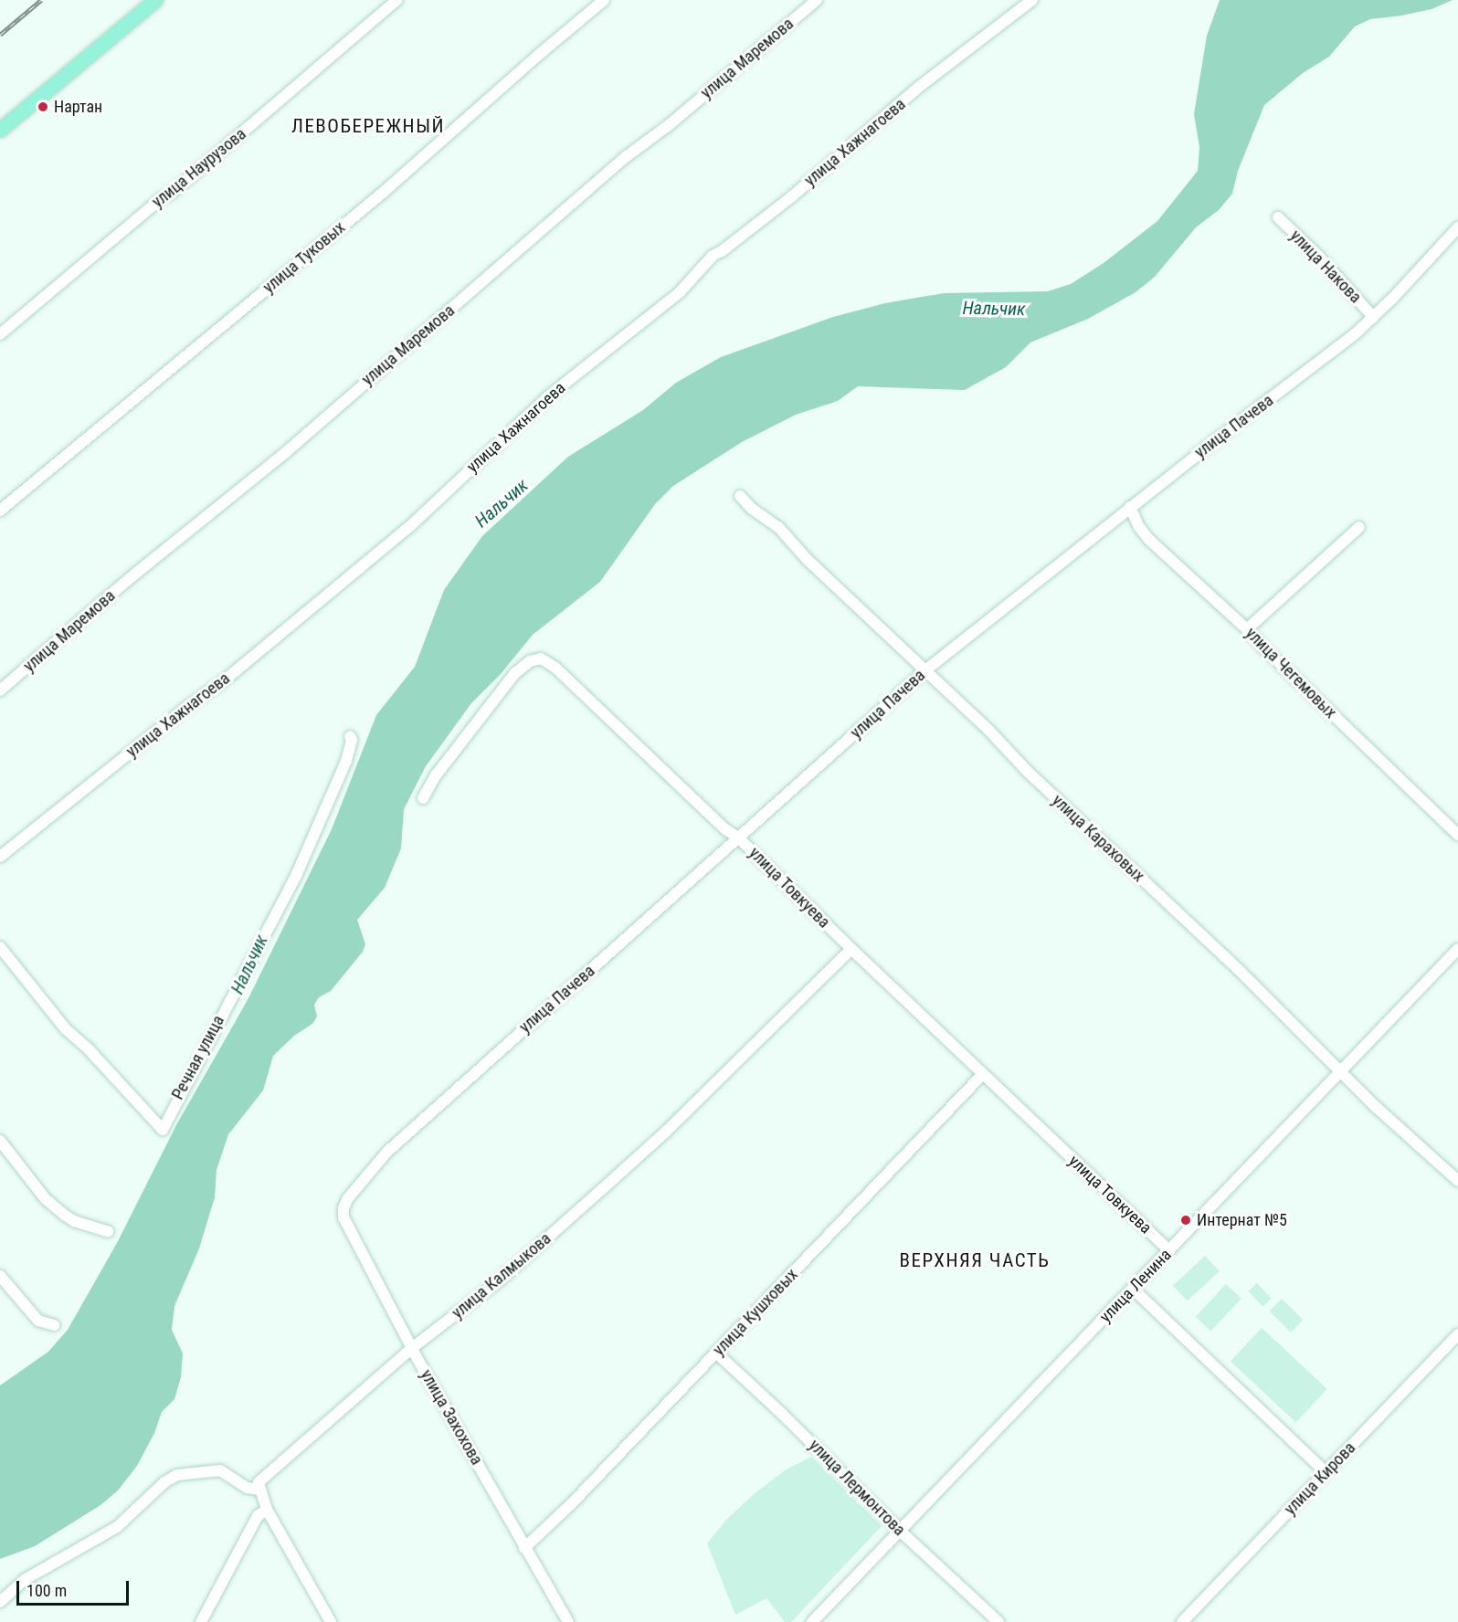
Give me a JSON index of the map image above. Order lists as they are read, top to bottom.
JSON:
{
  "streets": {
    "street": [
      "улица Маремова",
      "улица Хажнагоева",
      "улица Наурузова",
      "улица Туковых",
      "улица Накова",
      "улица Пачева",
      "улица Чегемовых",
      "улица Караховых",
      "улица Товкуева",
      "Речная улица",
      "улица Калмыкова",
      "улица Ленина",
      "улица Кушховых",
      "улица Захохова",
      "улица Кирова",
      "улица Лермонтова"
    ]
  },
  "crossings": [
    ["улица Накова", "улица Пачева"],
    ["улица Пачева", "улица Чегемовых"],
    ["улица Пачева", "улица Караховых"],
    ["улица Пачева", "улица Товкуева"],
    ["улица Пачева", "улица Захохова"],
    ["улица Караховых", "улица Ленина"],
    ["улица Товкуева", "улица Калмыкова"],
    ["улица Товкуева", "улица Ленина"],
    ["улица Товкуева", "улица Кушховых"],
    ["улица Калмыкова", "улица Захохова"],
    ["улица Ленина", "улица Лермонтова"],
    ["улица Кушховых", "улица Захохова"],
    ["улица Кушховых", "улица Лермонтова"]
  ],
  "districts": ["ЛЕВОБЕРЕЖНЫЙ", "ВЕРХНЯЯ ЧАСТЬ"],
  "water": ["Нальчик"],
  "places": ["Нартан", "Интернат №5"],
  "scale_bar": "100 m"
}
